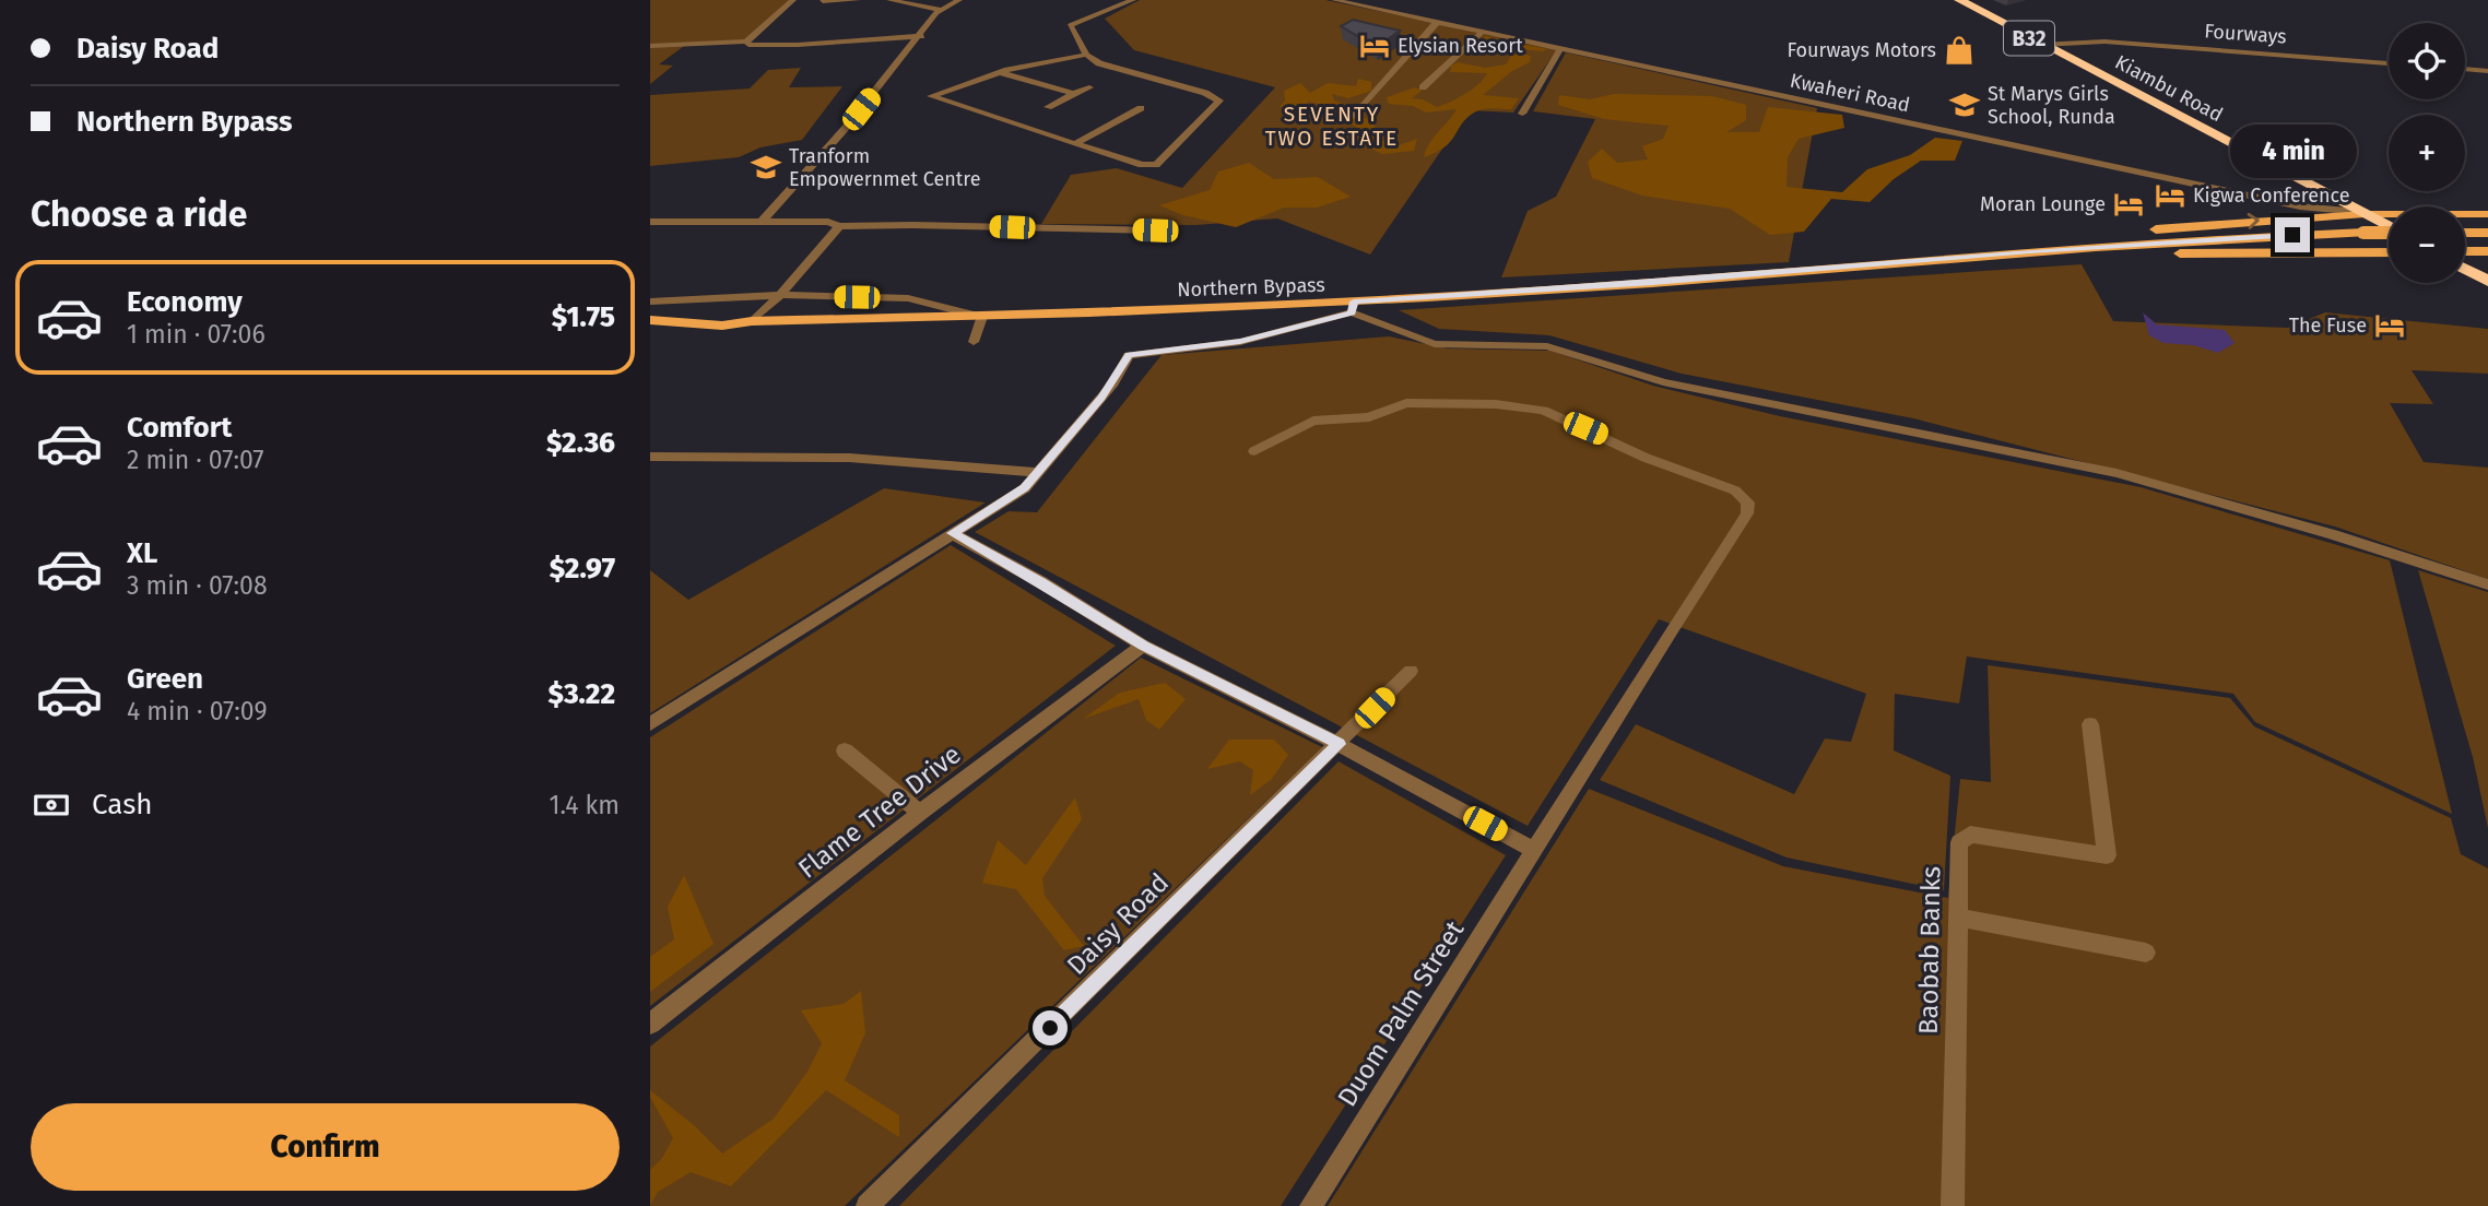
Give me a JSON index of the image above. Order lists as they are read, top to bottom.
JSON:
{
  "streets": {
    "highway": ["B32", "Kiambu Road"],
    "main road": ["Northern Bypass"],
    "street": [
      "Fourways",
      "Kwaheri Road",
      "Flame Tree Drive",
      "Daisy Road",
      "Baobab Banks",
      "Duom Palm Street"
    ]
  },
  "crossings": [
    ["Fourways", "Kiambu Road"],
    ["Kiambu Road", "Kwaheri Road"]
  ],
  "districts": ["SEVENTY TWO ESTATE"],
  "places": {
    "hotel": [
      "Elysian Resort",
      "Kigwa Conference",
      "Moran Lounge",
      "The Fuse"
    ],
    "shop": ["Fourways Motors"],
    "school or university": ["St Marys Girls School, Runda", "Tranform Empowernmet Centre"]
  },
  "page": {
    "banner": ["Daisy Road", "Northern Bypass"],
    "map_buttons": ["+", "−"],
    "bubble": "4 min",
    "heading": "Choose a ride",
    "list": [
      {
        "name": "Economy",
        "note": "1 min · 07:06",
        "value": "$1.75"
      },
      {
        "name": "Comfort",
        "note": "2 min · 07:07",
        "value": "$2.36"
      },
      {
        "name": "XL",
        "note": "3 min · 07:08",
        "value": "$2.97"
      },
      {
        "name": "Green",
        "note": "4 min · 07:09",
        "value": "$3.22"
      }
    ],
    "pay": ["Cash", "1.4 km"],
    "buttons": "Confirm"
  }
}
